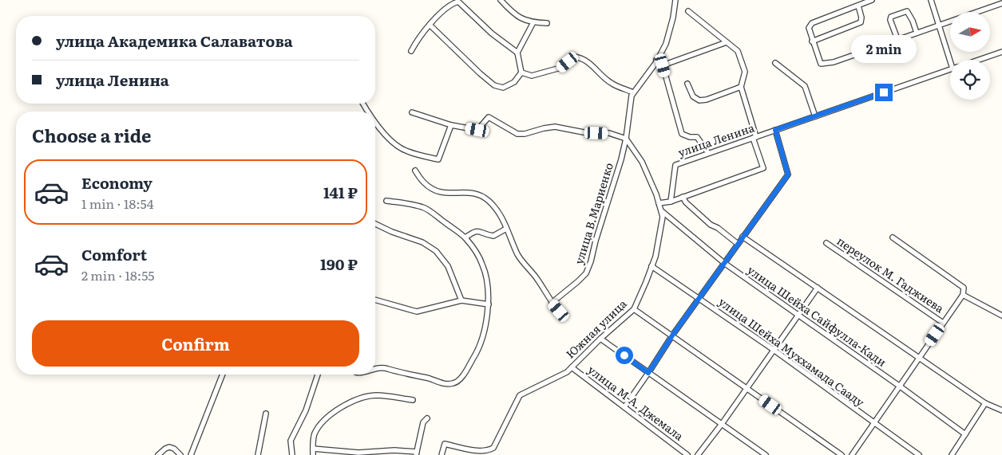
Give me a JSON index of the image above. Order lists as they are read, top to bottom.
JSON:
{
  "streets": {
    "street": [
      "улица Ленина",
      "улица В.Мариенко",
      "переулок М. Гаджиева",
      "улица Шейха Сайфулла-Кади",
      "Южная улица",
      "улица Шейха Муххамада Сааду",
      "улица М-А. Джемала"
    ]
  },
  "crossings": [
    ["улица В.Мариенко", "Южная улица"],
    ["улица Шейха Сайфулла-Кади", "Южная улица"],
    ["Южная улица", "улица Шейха Муххамада Сааду"],
    ["Южная улица", "улица М-А. Джемала"]
  ],
  "north": "right",
  "page": {
    "banner": ["улица Академика Салаватова", "улица Ленина"],
    "bubble": "2 min",
    "heading": "Choose a ride",
    "list": [
      {
        "name": "Economy",
        "note": "1 min · 18:54",
        "value": "141 ₽"
      },
      {
        "name": "Comfort",
        "note": "2 min · 18:55",
        "value": "190 ₽"
      }
    ],
    "buttons": "Confirm"
  }
}
